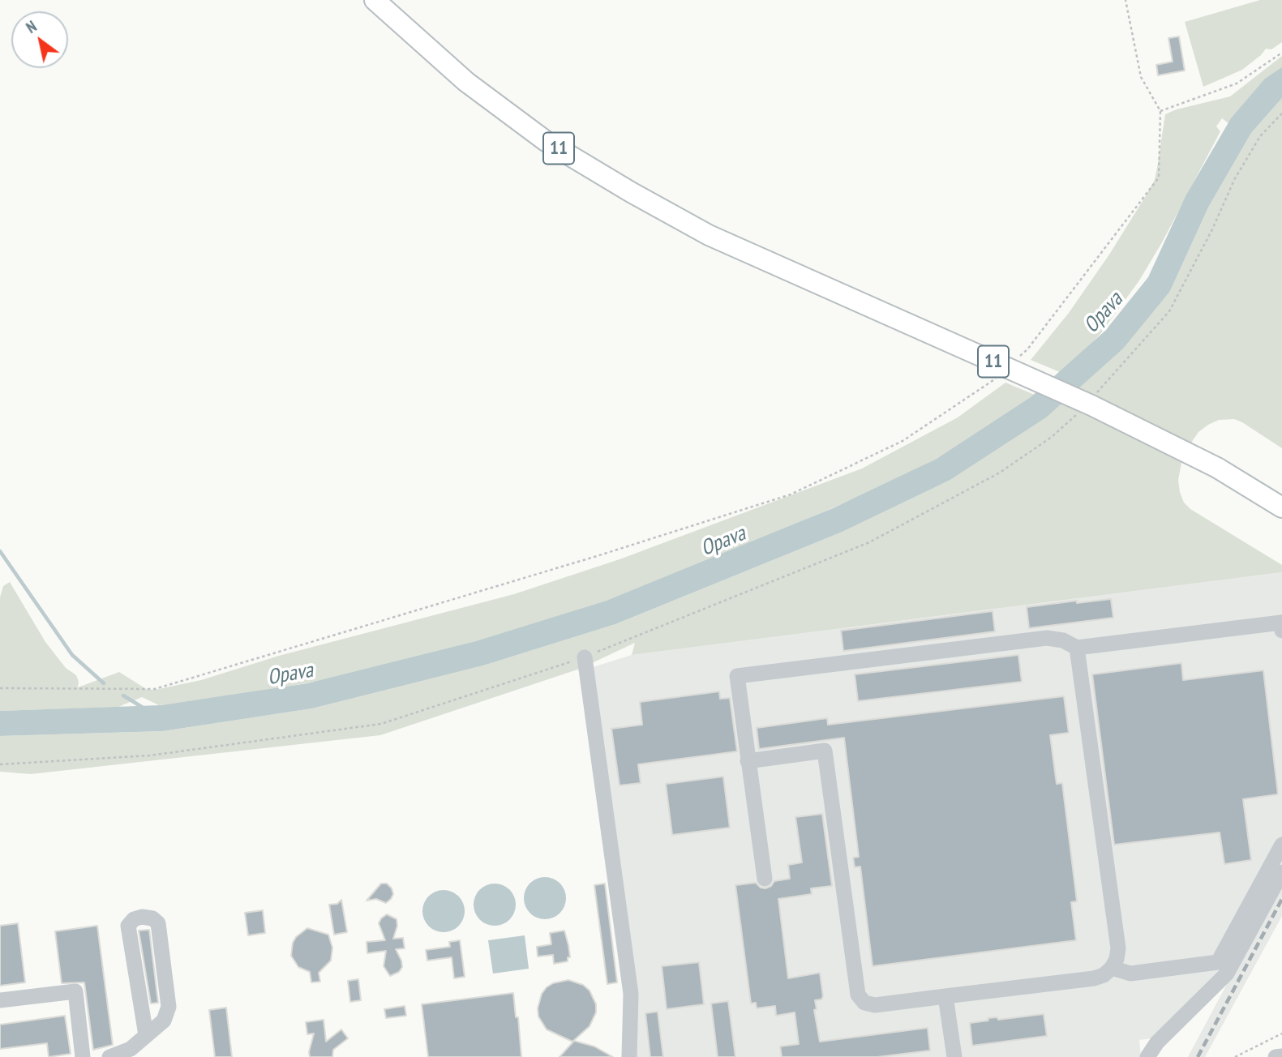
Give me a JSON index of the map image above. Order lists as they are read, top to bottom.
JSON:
{
  "streets": {
    "main road": ["11"]
  },
  "water": ["Opava"],
  "north": "top left"
}
